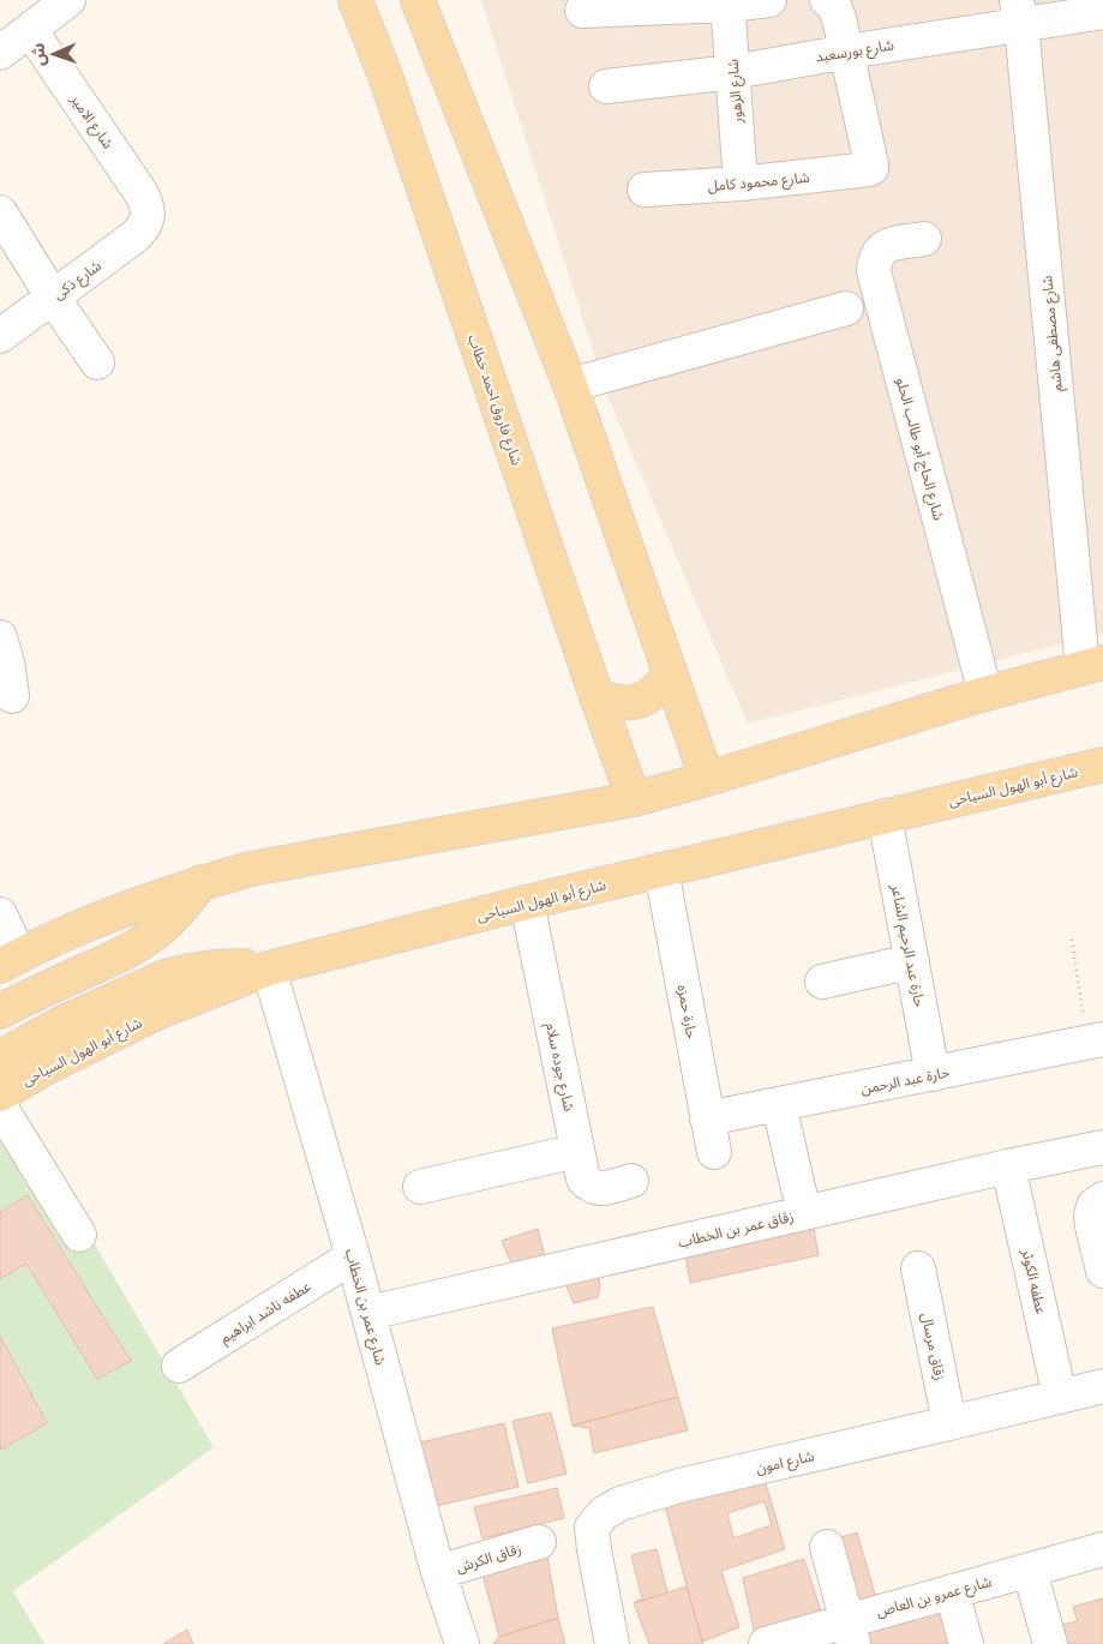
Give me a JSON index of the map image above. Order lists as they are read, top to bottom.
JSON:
{
  "streets": {
    "main road": ["شارع فاروق احمد خطاب", "شارع أبو الهول السياحى"],
    "street": [
      "شارع بورسعيد",
      "شارع الزهور",
      "شارع الامير",
      "شارع محمود كامل",
      "شارع ذكى",
      "شارع مصطفى هاشم",
      "شارع الحاج أبو طالب الحلو",
      "حارة عبد الرحيم الشاعر",
      "حارة حمزه",
      "شارع جوده سلام",
      "حارة عبد الرحمن",
      "زقاق عمر بن الخطاب",
      "عطفه الكوثر",
      "شارع عمر بن الخطاب",
      "عطفه ناشد ابراهيم",
      "زقاق مرسال",
      "شارع امون",
      "زقاق الكرش",
      "شارع عمرو بن العاص"
    ]
  },
  "crossings": [
    ["شارع بورسعيد", "شارع الزهور"],
    ["شارع بورسعيد", "شارع محمود كامل"],
    ["شارع بورسعيد", "شارع مصطفى هاشم"],
    ["شارع الزهور", "شارع محمود كامل"],
    ["شارع الامير", "شارع ذكى"],
    ["شارع أبو الهول السياحى", "حارة عبد الرحيم الشاعر"],
    ["شارع أبو الهول السياحى", "حارة حمزه"],
    ["شارع أبو الهول السياحى", "شارع جوده سلام"],
    ["شارع أبو الهول السياحى", "شارع عمر بن الخطاب"],
    ["حارة عبد الرحيم الشاعر", "حارة عبد الرحمن"],
    ["حارة حمزه", "حارة عبد الرحمن"],
    ["زقاق عمر بن الخطاب", "عطفه الكوثر"],
    ["زقاق عمر بن الخطاب", "شارع عمر بن الخطاب"],
    ["عطفه الكوثر", "شارع امون"],
    ["شارع عمر بن الخطاب", "عطفه ناشد ابراهيم"],
    ["شارع عمر بن الخطاب", "زقاق الكرش"],
    ["زقاق مرسال", "شارع امون"]
  ],
  "north": "left"
}
